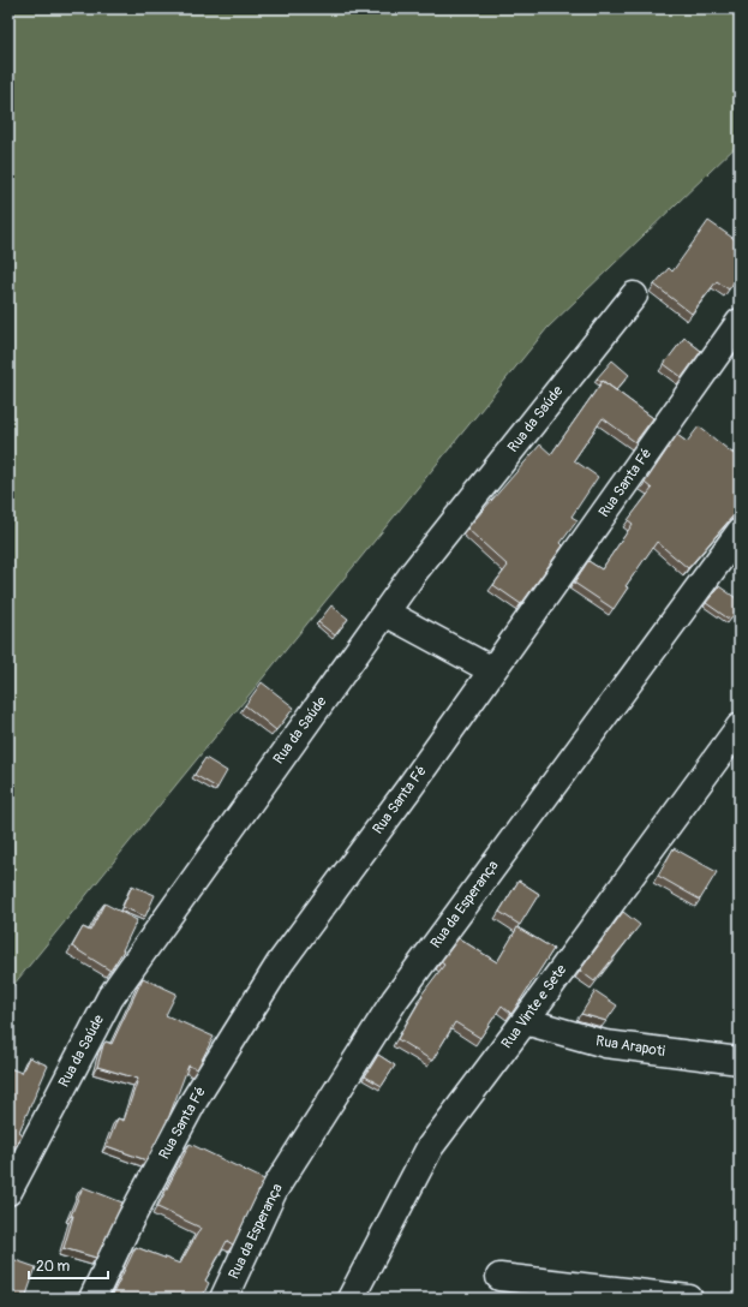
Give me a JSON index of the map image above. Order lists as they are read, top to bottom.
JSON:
{
  "streets": {
    "street": [
      "Rua da Saúde",
      "Rua Santa Fé",
      "Rua da Esperança",
      "Rua Vinte e Sete",
      "Rua Arapoti"
    ]
  },
  "crossings": [
    ["Rua Vinte e Sete", "Rua Arapoti"]
  ],
  "scale_bar": "20 m"
}
